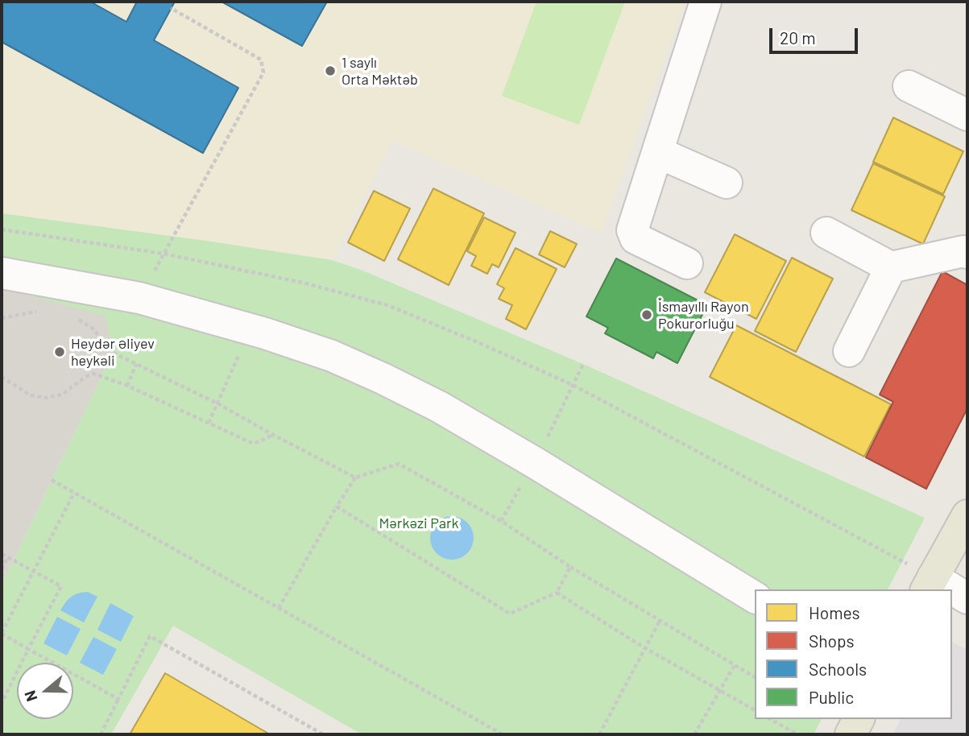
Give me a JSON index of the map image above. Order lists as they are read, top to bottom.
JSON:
{
  "parks": ["Mərkəzi Park"],
  "places": ["1 saylı Orta Məktəb", "İsmayıllı Rayon Pokurorluğu", "Heydər Əliyev heykəli"],
  "legend": [
    "Homes",
    "Shops",
    "Schools",
    "Public"
  ],
  "scale_bar": "20 m",
  "north": "left"
}
